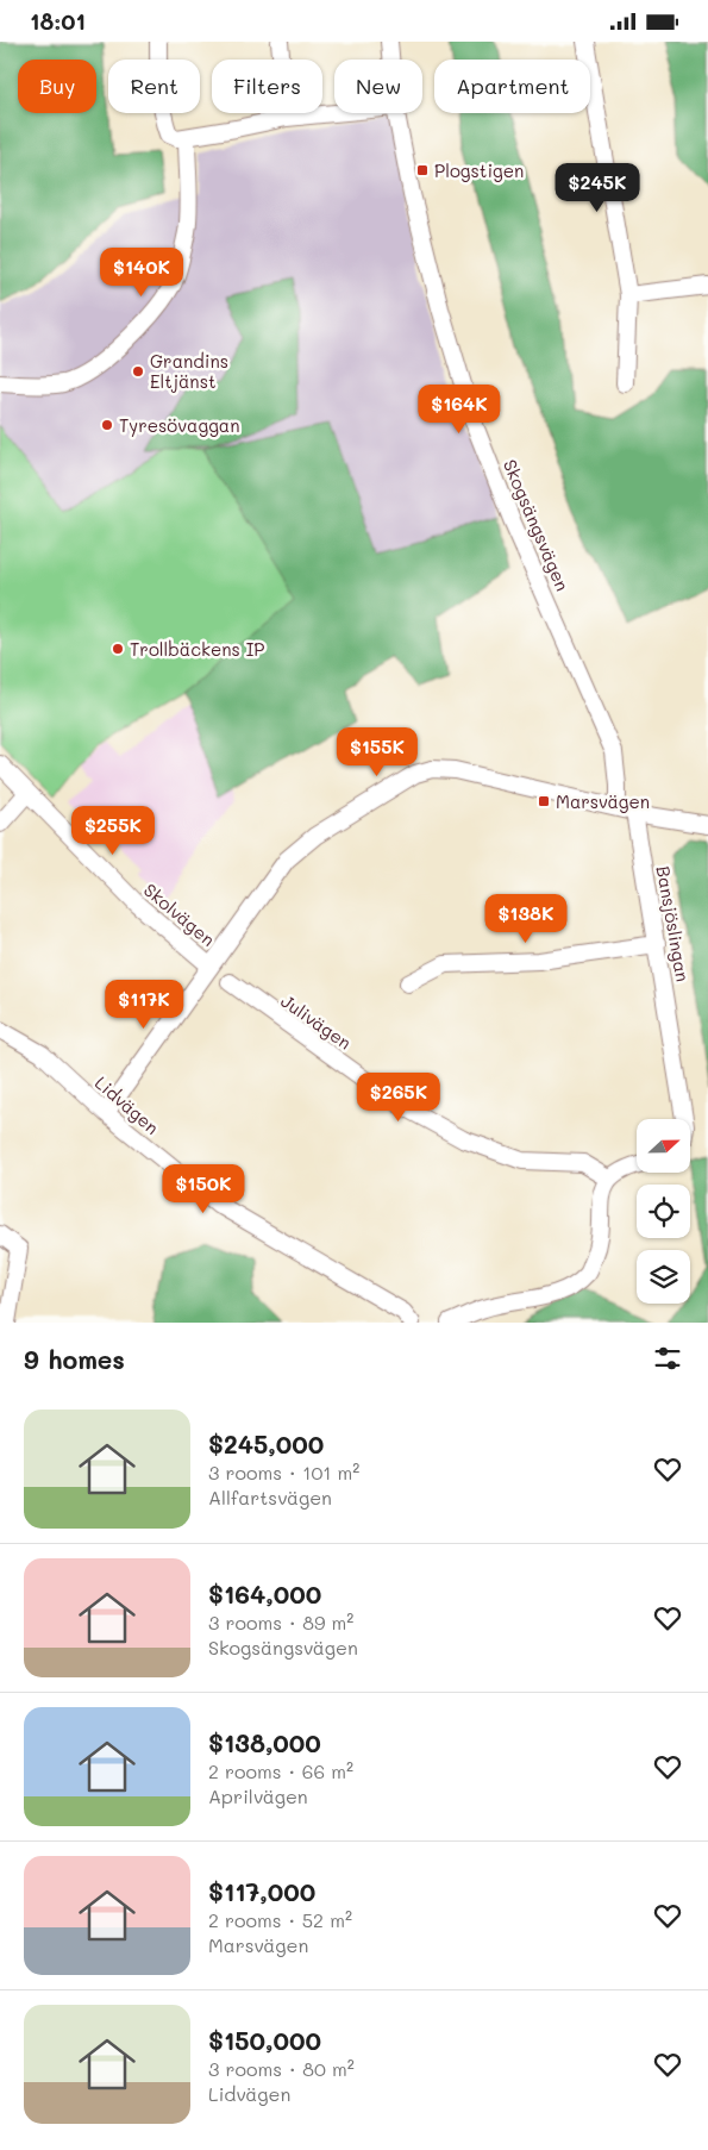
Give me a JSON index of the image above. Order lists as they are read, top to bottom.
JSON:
{
  "streets": {
    "street": [
      "Skogsängsvägen",
      "Skolvägen",
      "Bansjöslingan",
      "Julivägen",
      "Lidvägen"
    ]
  },
  "places": {
    "transit": ["Plogstigen", "Marsvägen"],
    "other": ["Grandins Eltjänst", "Tyresövaggan", "Trollbäckens IP"]
  },
  "north": "right",
  "page": {
    "status": "18:01",
    "chip": [
      "Buy",
      "Rent",
      "Filters",
      "New",
      "Apartment"
    ],
    "price": [
      "$245K",
      "$140K",
      "$164K",
      "$155K",
      "$255K",
      "$138K",
      "$117K",
      "$265K",
      "$150K"
    ],
    "heading": "9 homes",
    "list": [
      {
        "name": "$245,000",
        "note": "3 rooms · 101 m² · Allfartsvägen"
      },
      {
        "name": "$164,000",
        "note": "3 rooms · 89 m² · Skogsängsvägen"
      },
      {
        "name": "$138,000",
        "note": "2 rooms · 66 m² · Aprilvägen"
      },
      {
        "name": "$117,000",
        "note": "2 rooms · 52 m² · Marsvägen"
      },
      {
        "name": "$150,000",
        "note": "3 rooms · 80 m² · Lidvägen"
      }
    ]
  }
}
